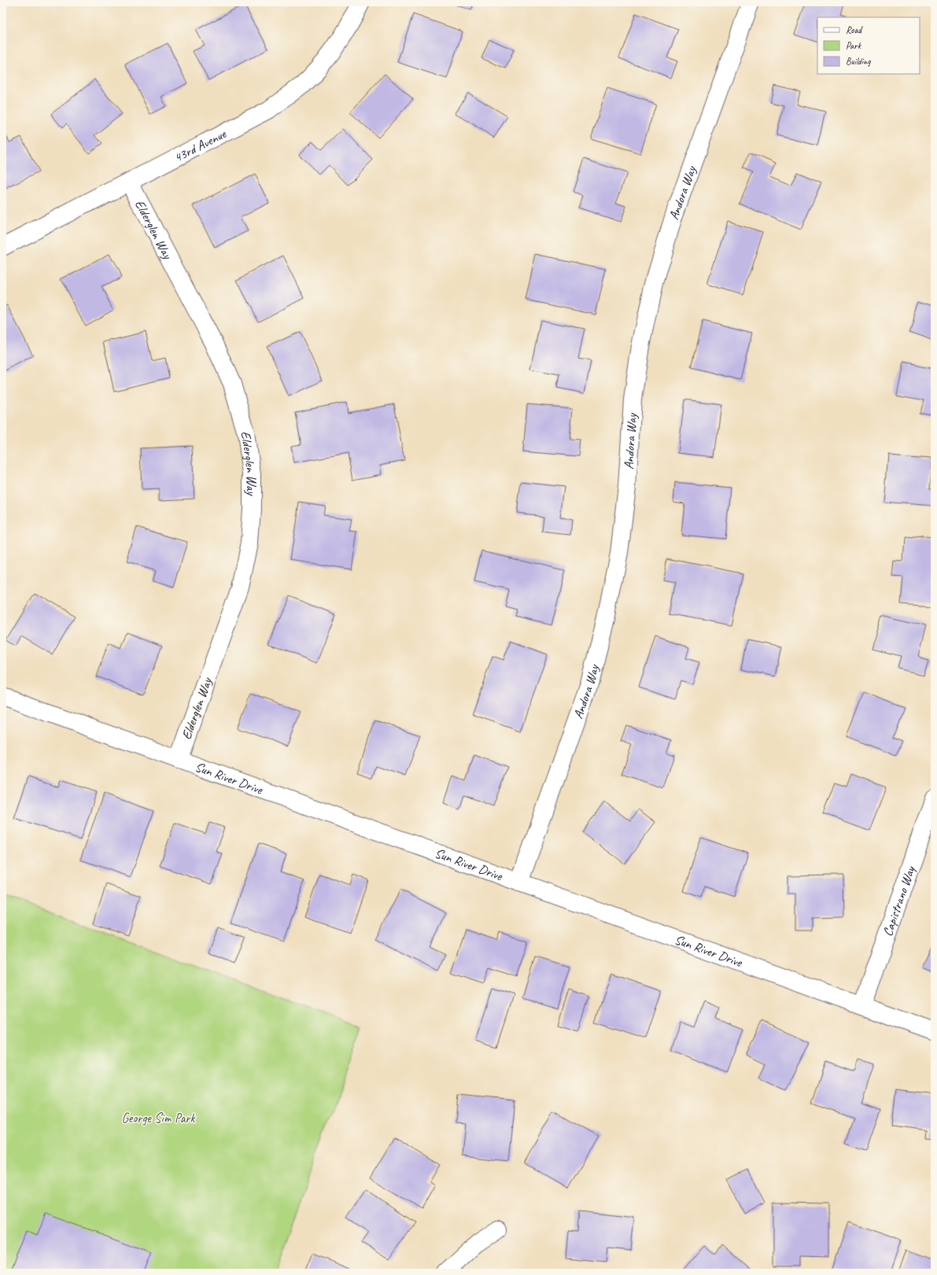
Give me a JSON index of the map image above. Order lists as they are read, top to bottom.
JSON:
{
  "streets": {
    "street": [
      "43rd Avenue",
      "Andora Way",
      "Elderglen Way",
      "Sun River Drive",
      "Capistrano Way"
    ]
  },
  "crossings": [
    ["43rd Avenue", "Elderglen Way"],
    ["Andora Way", "Sun River Drive"],
    ["Elderglen Way", "Sun River Drive"],
    ["Sun River Drive", "Capistrano Way"]
  ],
  "parks": ["George Sim Park"],
  "legend": ["Road", "Park", "Building"]
}
